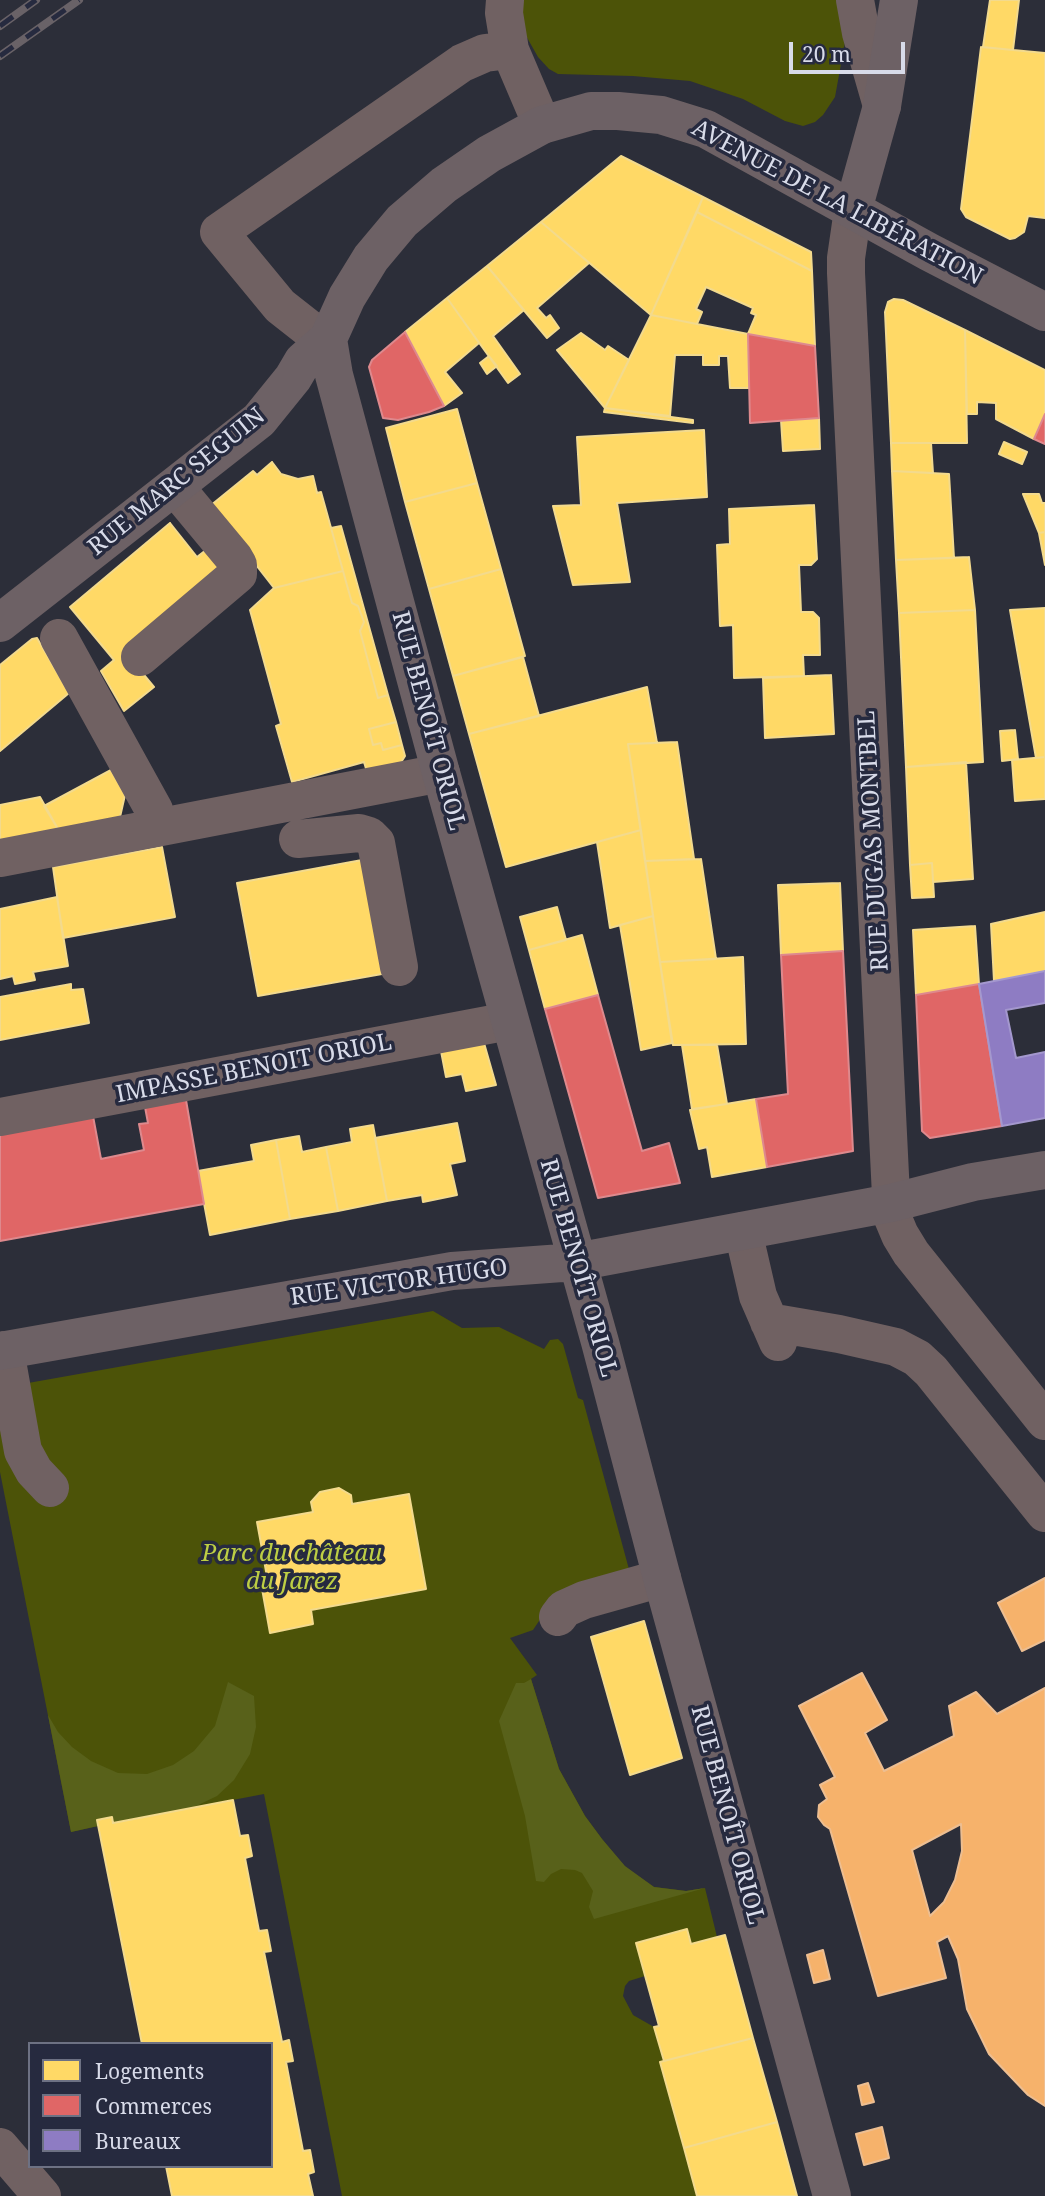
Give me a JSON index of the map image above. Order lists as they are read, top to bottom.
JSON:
{
  "streets": {
    "main road": [
      "AVENUE DE LA LIBÉRATION",
      "RUE MARC SEGUIN",
      "RUE BENOÎT ORIOL",
      "RUE VICTOR HUGO"
    ],
    "street": ["RUE DUGAS MONTBEL", "IMPASSE BENOIT ORIOL"]
  },
  "crossings": [
    ["AVENUE DE LA LIBÉRATION", "RUE MARC SEGUIN"],
    ["AVENUE DE LA LIBÉRATION", "RUE DUGAS MONTBEL"],
    ["RUE MARC SEGUIN", "RUE BENOÎT ORIOL"],
    ["RUE BENOÎT ORIOL", "IMPASSE BENOIT ORIOL"],
    ["RUE BENOÎT ORIOL", "RUE VICTOR HUGO"],
    ["RUE DUGAS MONTBEL", "RUE VICTOR HUGO"]
  ],
  "parks": ["Parc du château du Jarez"],
  "legend": ["Logements", "Commerces", "Bureaux"],
  "scale_bar": "20 m"
}
